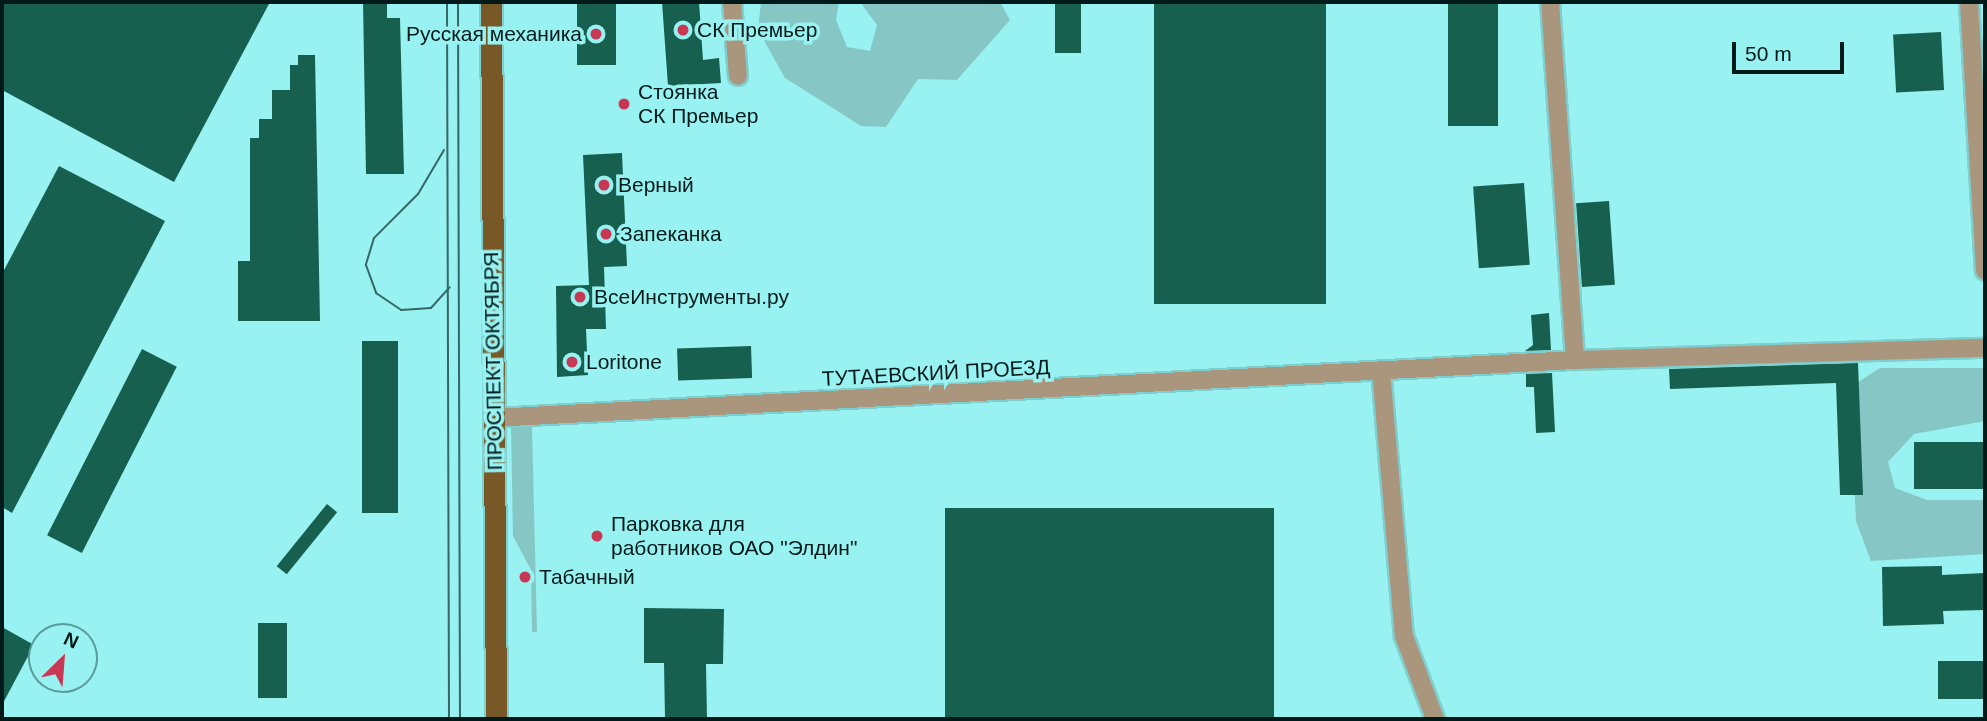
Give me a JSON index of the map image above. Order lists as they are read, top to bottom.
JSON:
{
  "streets": {
    "main road": ["ПРОСПЕКТ ОКТЯБРЯ"],
    "street": ["ТУТАЕВСКИЙ ПРОЕЗД"]
  },
  "crossings": [
    ["ПРОСПЕКТ ОКТЯБРЯ", "ТУТАЕВСКИЙ ПРОЕЗД"]
  ],
  "places": [
    "СК Премьер",
    "Русская механика",
    "Стоянка СК Премьер",
    "Верный",
    "Запеканка",
    "ВсеИнструменты.ру",
    "Loritone",
    "Парковка для работников ОАО \"Элдин\"",
    "Табачный"
  ],
  "scale_bar": "50 m",
  "north": "top right"
}
